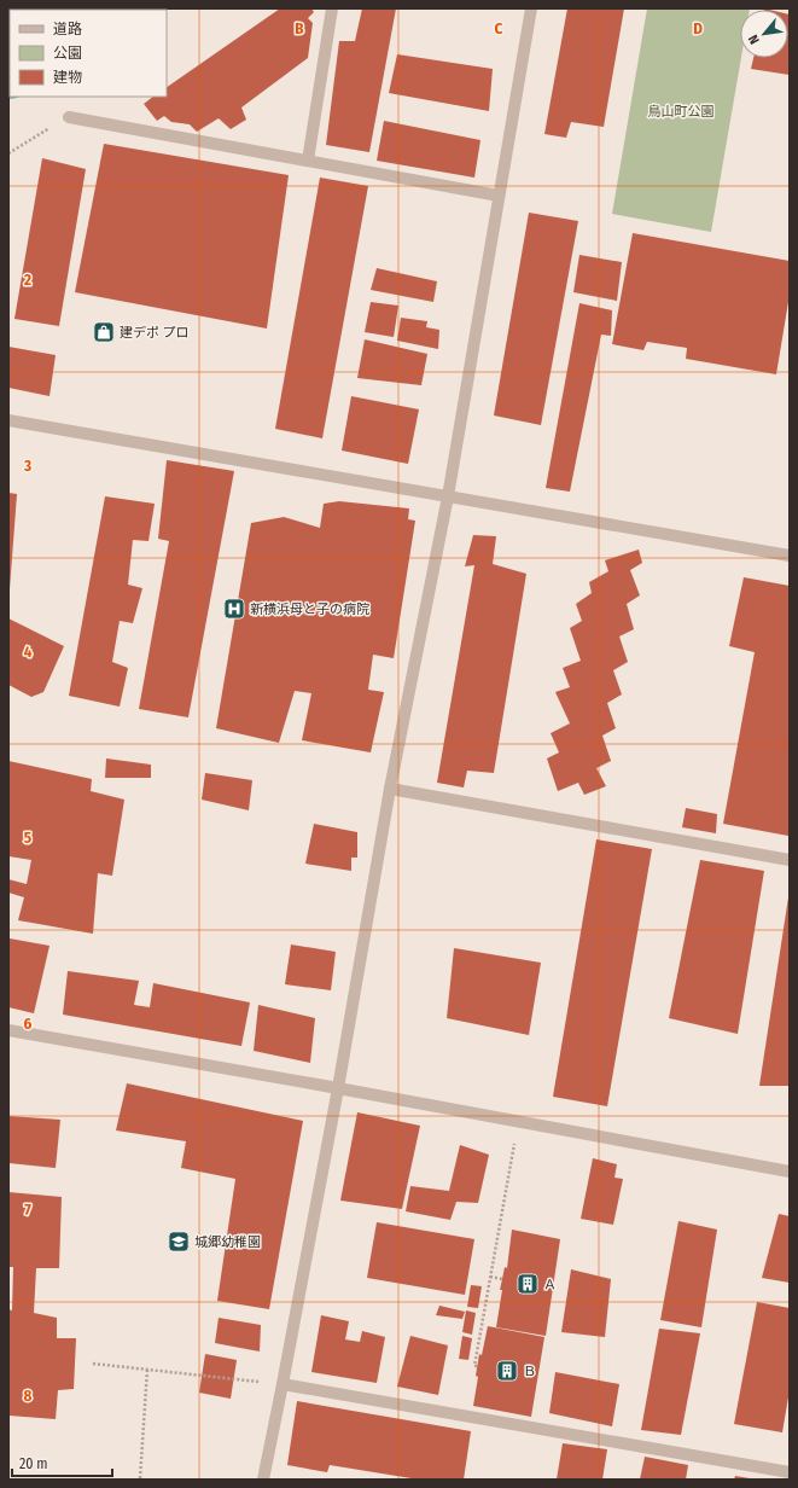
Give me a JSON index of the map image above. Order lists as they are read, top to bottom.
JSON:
{
  "parks": ["鳥山町公園"],
  "places": {
    "shop": ["建デポ プロ"],
    "hospital": ["新横浜母と子の病院"],
    "school or university": ["城郷幼稚園"],
    "building": ["Ａ", "Ｂ"]
  },
  "legend": ["道路", "公園", "建物"],
  "scale_bar": "20 m",
  "north": "bottom left",
  "grid": {
    "columns": ["B", "C", "D"],
    "rows": [
      "2",
      "3",
      "4",
      "5",
      "6",
      "7",
      "8"
    ]
  }
}
